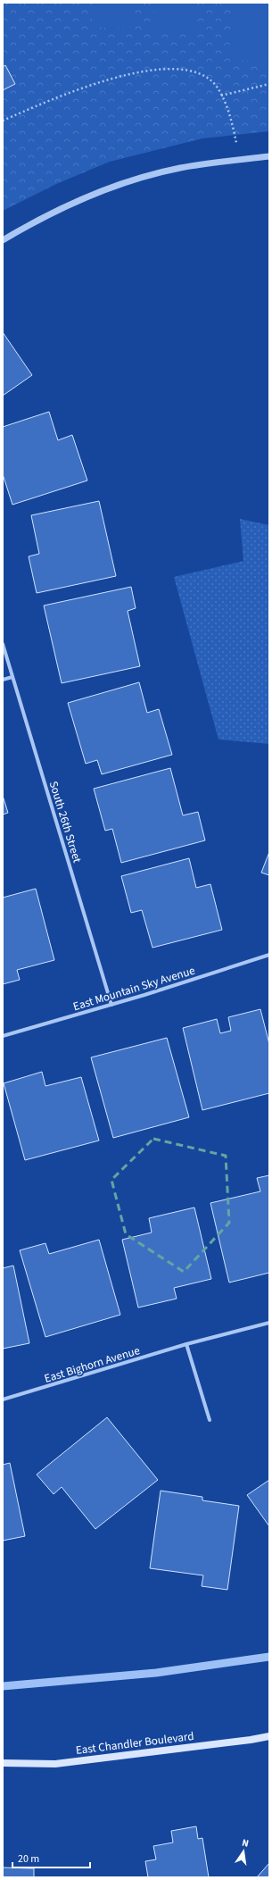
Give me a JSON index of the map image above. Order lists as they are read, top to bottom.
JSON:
{
  "streets": {
    "main road": ["East Chandler Boulevard"],
    "street": ["South 26th Street", "East Mountain Sky Avenue", "East Bighorn Avenue"]
  },
  "crossings": [
    ["South 26th Street", "East Mountain Sky Avenue"]
  ],
  "scale_bar": "20 m",
  "north": "top"
}
